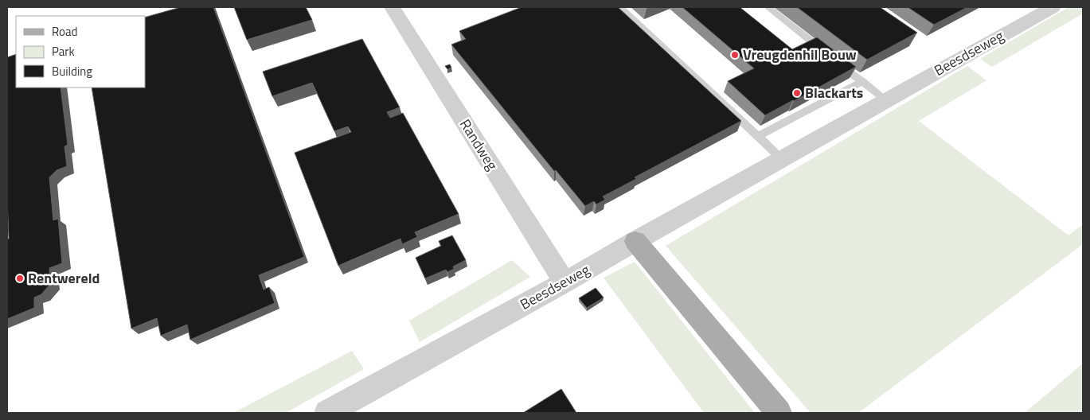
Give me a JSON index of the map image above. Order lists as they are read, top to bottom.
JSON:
{
  "streets": {
    "street": ["Beesdseweg", "Randweg"]
  },
  "crossings": [
    ["Beesdseweg", "Randweg"]
  ],
  "places": ["Vreugdenhil Bouw", "Blackarts", "Rentwereld"],
  "legend": ["Road", "Park", "Building"]
}
